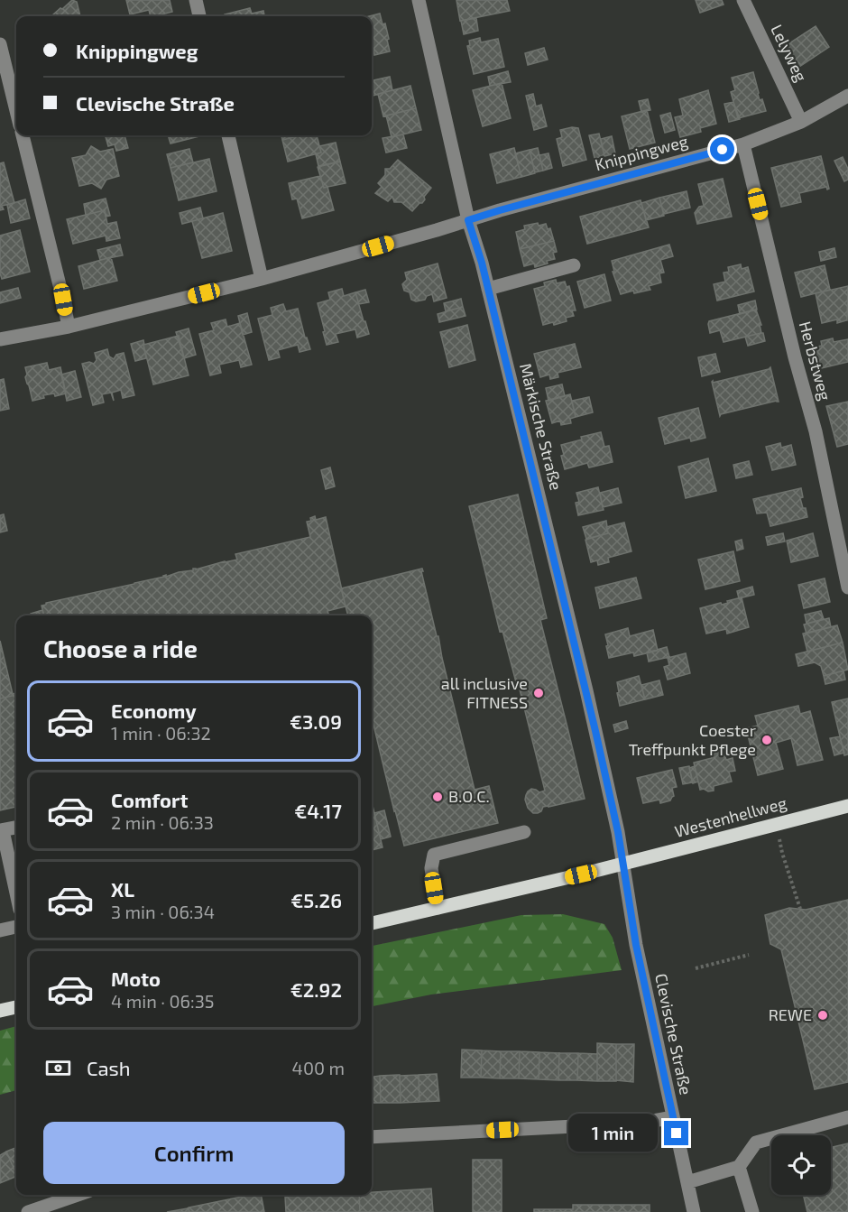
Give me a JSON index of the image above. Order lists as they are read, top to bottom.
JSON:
{
  "streets": {
    "main road": ["Westenhellweg"],
    "street": [
      "Lelyweg",
      "Knippingweg",
      "Herbstweg",
      "Märkische Straße",
      "Clevische Straße"
    ]
  },
  "crossings": [
    ["Lelyweg", "Knippingweg"],
    ["Knippingweg", "Herbstweg"],
    ["Knippingweg", "Märkische Straße"],
    ["Märkische Straße", "Westenhellweg"],
    ["Märkische Straße", "Clevische Straße"],
    ["Westenhellweg", "Clevische Straße"]
  ],
  "places": [
    "all inclusive FITNESS",
    "Coester Treffpunkt Pflege",
    "B.O.C.",
    "REWE"
  ],
  "page": {
    "banner": ["Knippingweg", "Clevische Straße"],
    "heading": "Choose a ride",
    "list": [
      {
        "name": "Economy",
        "note": "1 min · 06:32",
        "value": "€3.09"
      },
      {
        "name": "Comfort",
        "note": "2 min · 06:33",
        "value": "€4.17"
      },
      {
        "name": "XL",
        "note": "3 min · 06:34",
        "value": "€5.26"
      },
      {
        "name": "Moto",
        "note": "4 min · 06:35",
        "value": "€2.92"
      }
    ],
    "pay": ["Cash", "400 m"],
    "buttons": "Confirm",
    "bubble": "1 min"
  }
}
